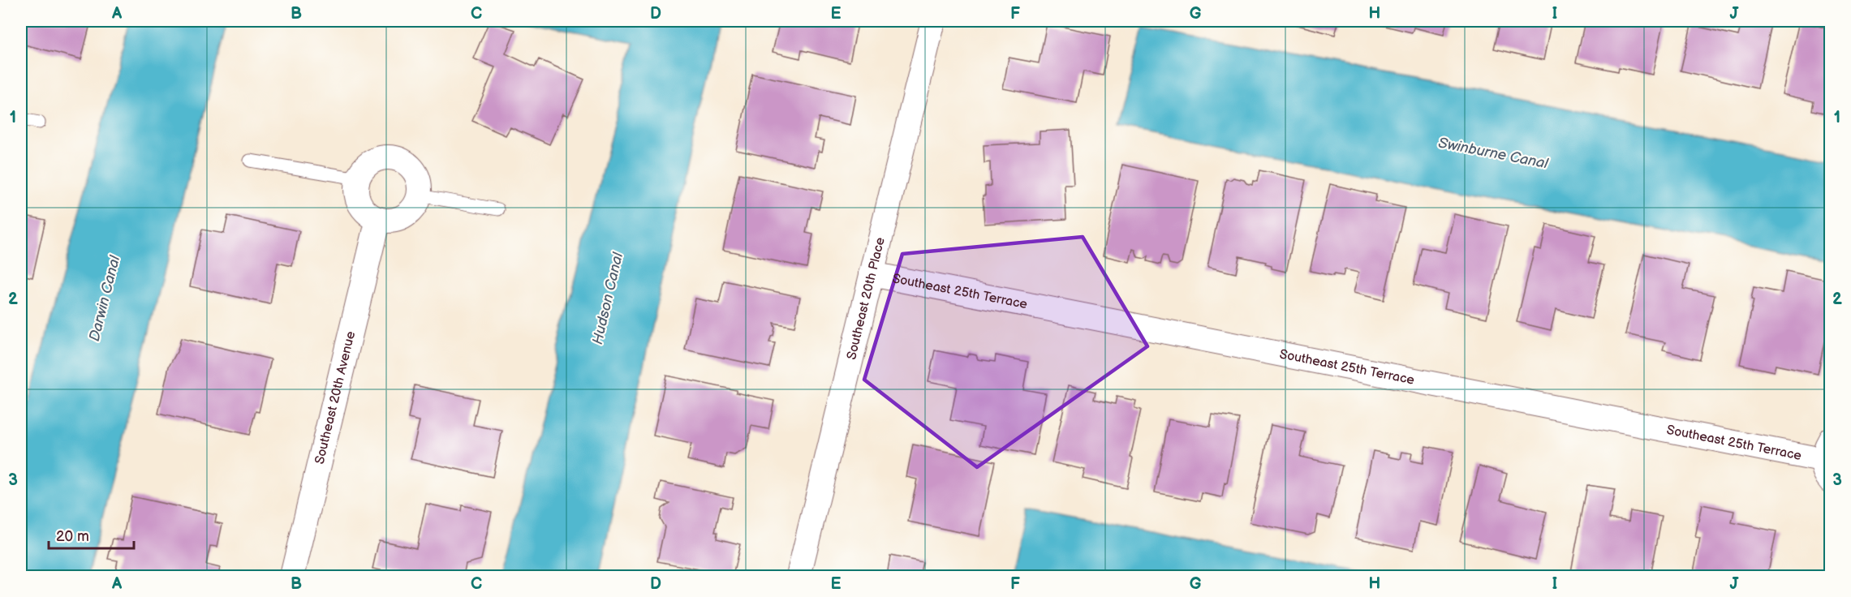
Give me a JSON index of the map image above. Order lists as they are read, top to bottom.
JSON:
{
  "streets": {
    "street": ["Southeast 25th Terrace", "Southeast 20th Place", "Southeast 20th Avenue"]
  },
  "crossings": [
    ["Southeast 25th Terrace", "Southeast 20th Place"]
  ],
  "water": ["Swinburne Canal", "Darwin Canal", "Hudson Canal"],
  "scale_bar": "20 m",
  "grid": {
    "columns": [
      "A",
      "B",
      "C",
      "D",
      "E",
      "F",
      "G",
      "H",
      "I",
      "J"
    ],
    "rows": ["1", "2", "3"]
  }
}
